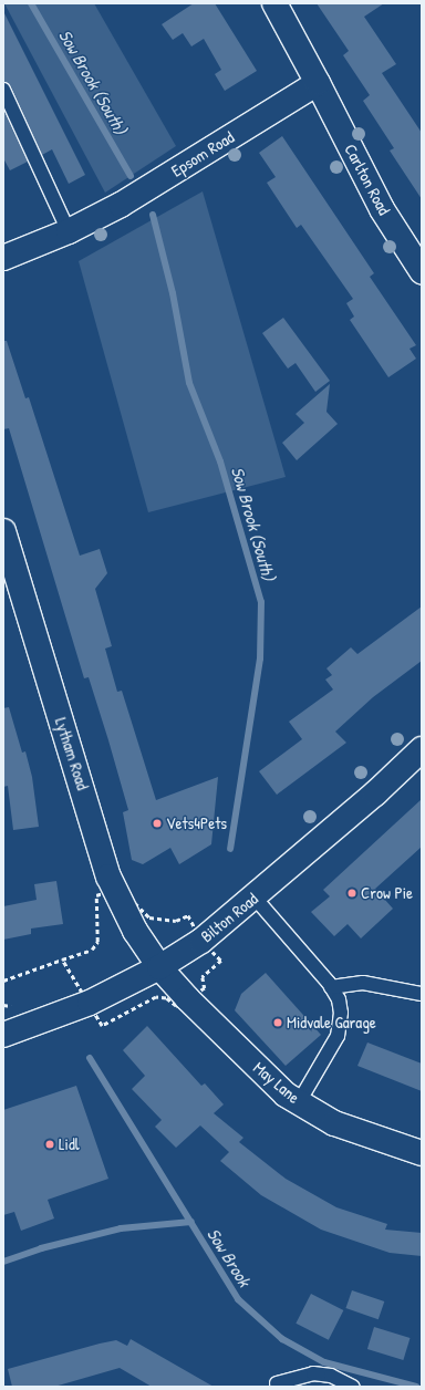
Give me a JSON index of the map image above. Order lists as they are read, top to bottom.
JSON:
{
  "streets": {
    "street": [
      "Epsom Road",
      "Carlton Road",
      "Lytham Road",
      "Bilton Road",
      "May Lane"
    ]
  },
  "crossings": [
    ["Epsom Road", "Carlton Road"],
    ["Lytham Road", "Bilton Road"],
    ["Lytham Road", "May Lane"],
    ["Bilton Road", "May Lane"]
  ],
  "water": ["Sow Brook (South)", "Sow Brook"],
  "places": [
    "Vets4Pets",
    "Crow Pie",
    "Midvale Garage",
    "Lidl"
  ]
}
